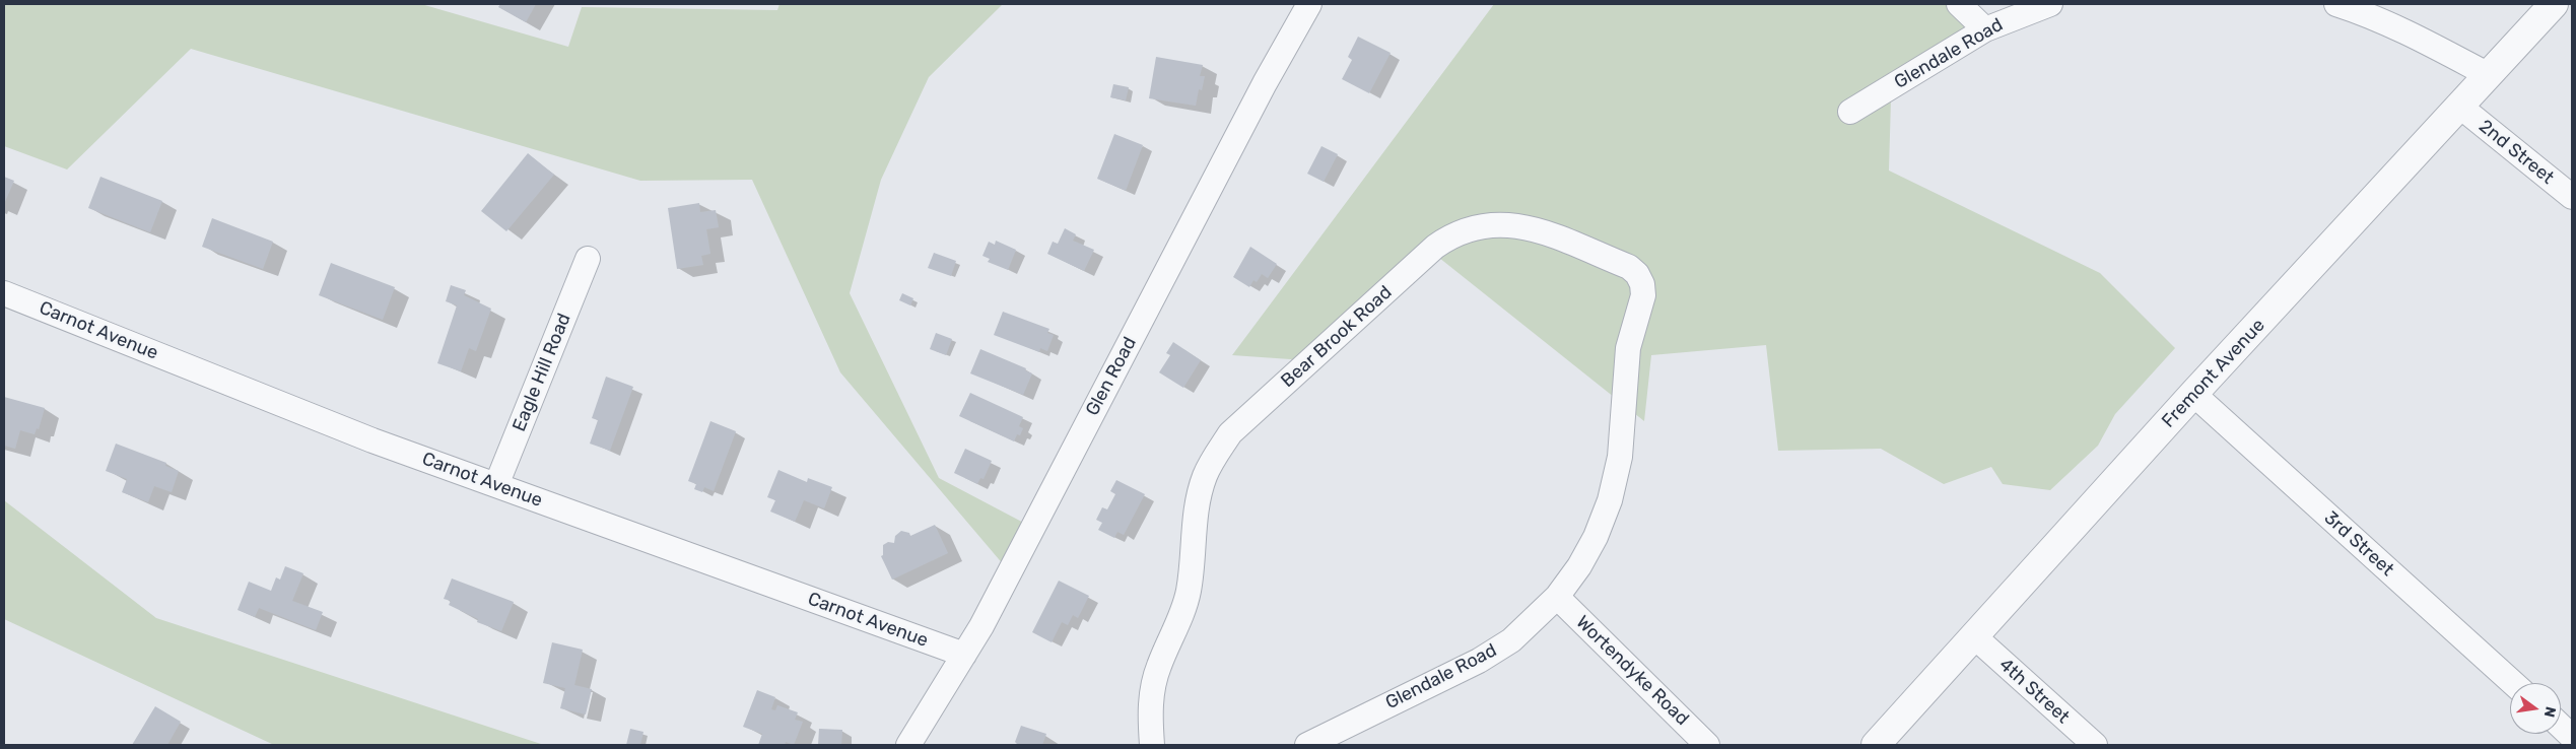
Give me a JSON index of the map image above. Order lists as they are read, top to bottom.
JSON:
{
  "streets": {
    "street": [
      "Glendale Road",
      "2nd Street",
      "Carnot Avenue",
      "Bear Brook Road",
      "Eagle Hill Road",
      "Fremont Avenue",
      "Glen Road",
      "3rd Street",
      "Wortendyke Road",
      "4th Street"
    ]
  },
  "crossings": [
    ["Glendale Road", "Bear Brook Road"],
    ["Glendale Road", "Wortendyke Road"],
    ["2nd Street", "Fremont Avenue"],
    ["Carnot Avenue", "Eagle Hill Road"],
    ["Carnot Avenue", "Glen Road"],
    ["Fremont Avenue", "3rd Street"],
    ["Fremont Avenue", "4th Street"]
  ],
  "north": "right"
}
